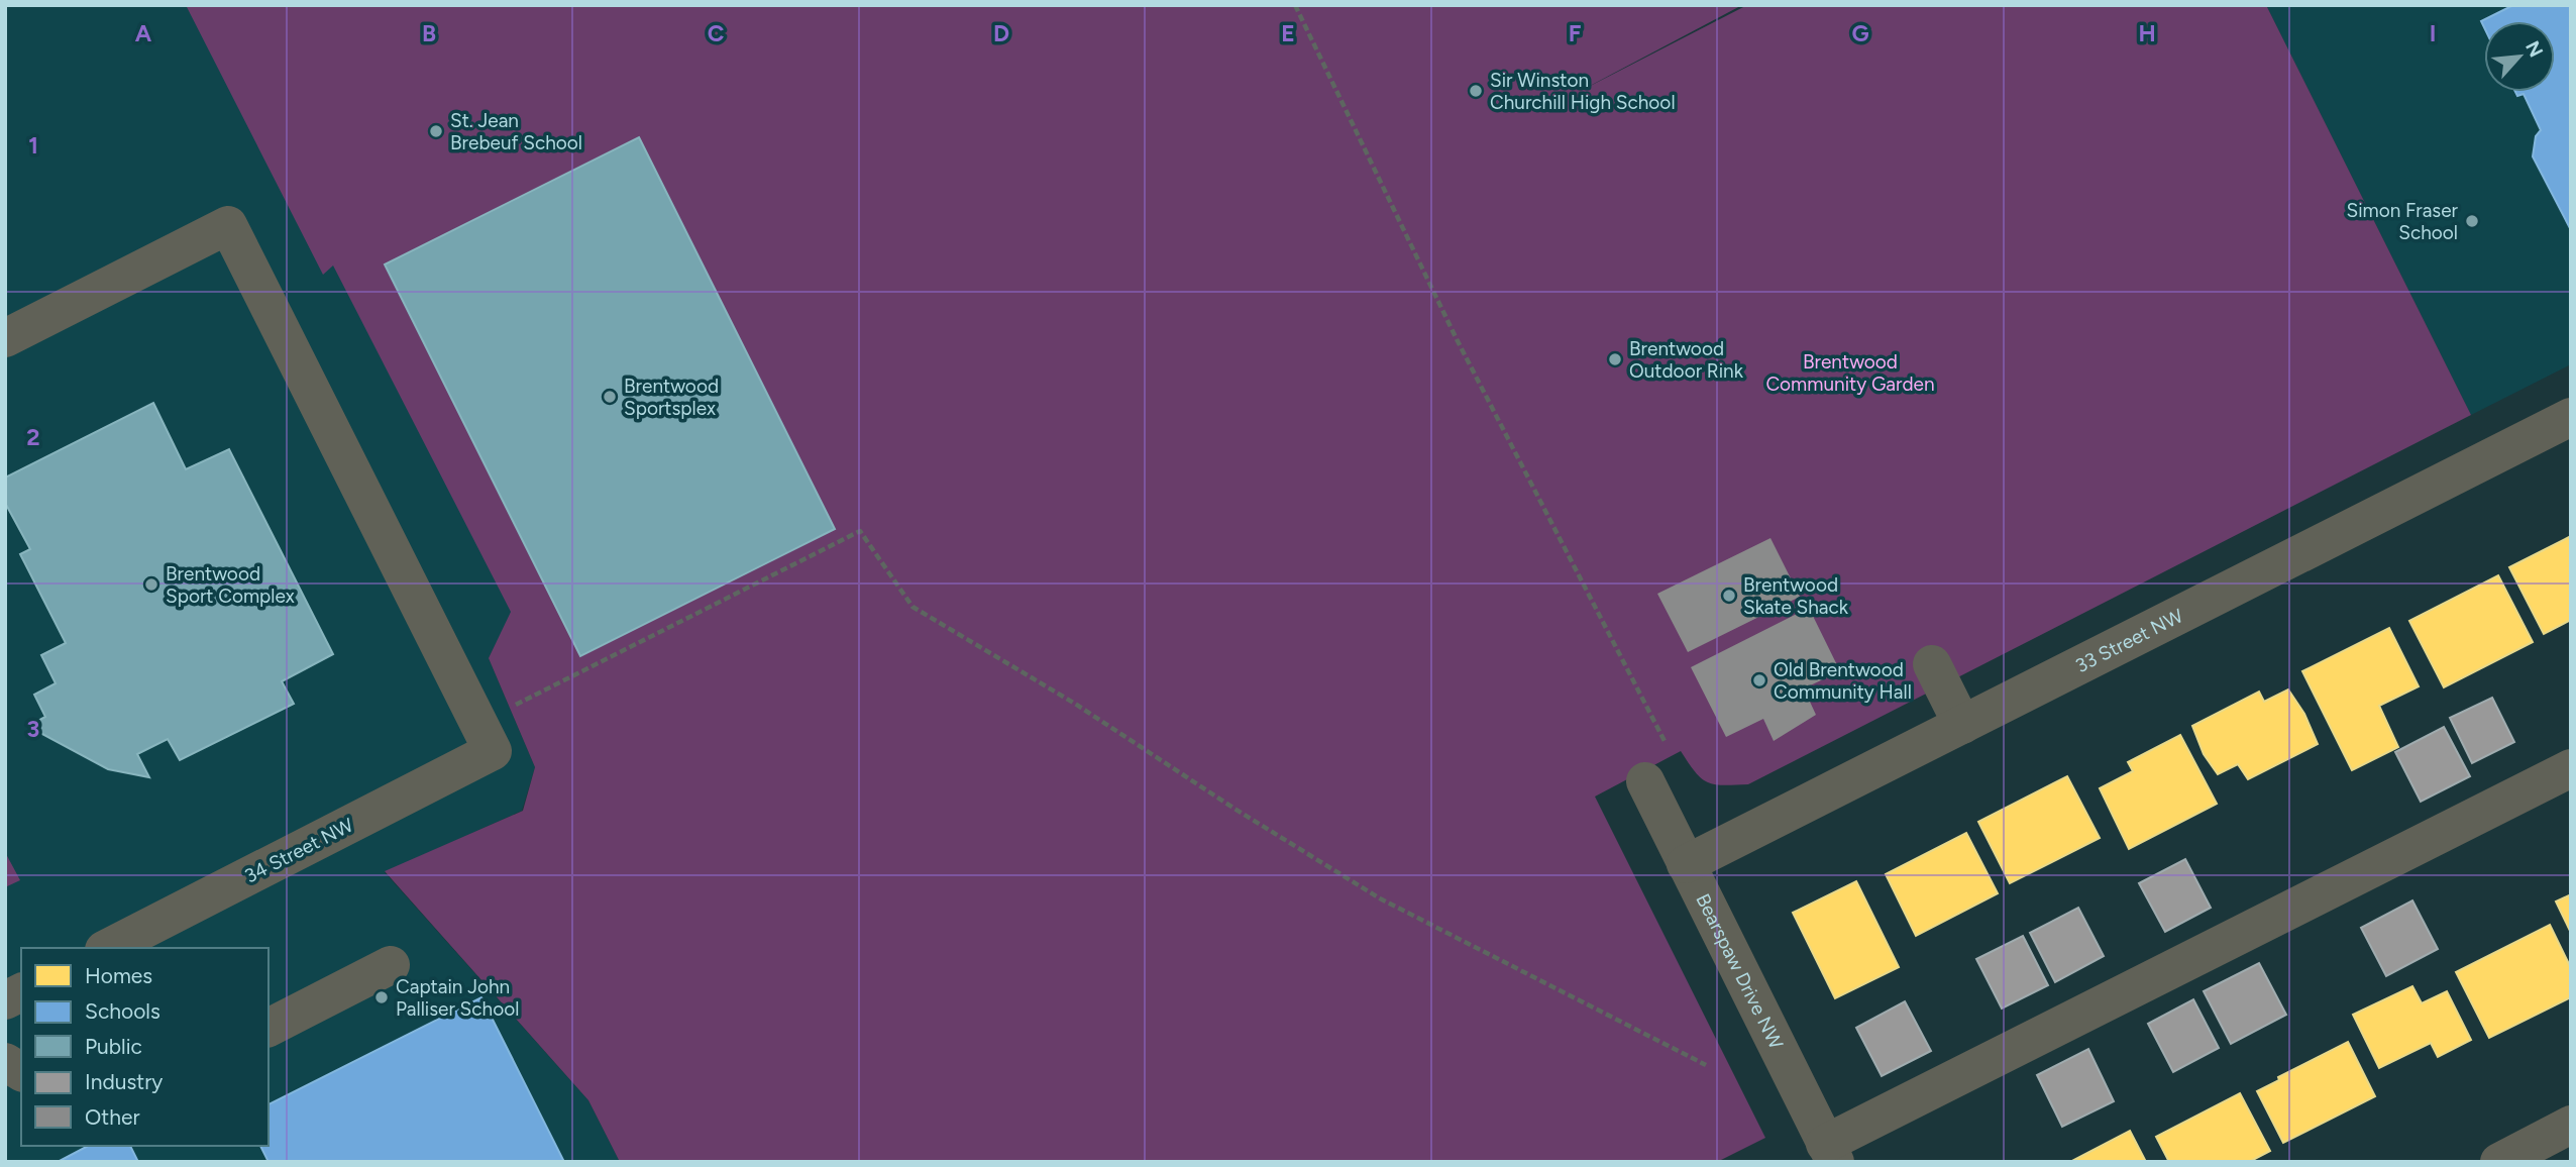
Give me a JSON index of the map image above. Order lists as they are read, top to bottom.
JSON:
{
  "streets": {
    "street": ["33 Street NW", "34 Street NW", "Bearspaw Drive NW"]
  },
  "crossings": [
    ["33 Street NW", "Bearspaw Drive NW"]
  ],
  "parks": ["Brentwood Community Garden"],
  "places": [
    "Sir Winston Churchill High School",
    "St. Jean Brebeuf School",
    "Simon Fraser School",
    "Brentwood Outdoor Rink",
    "Brentwood Sportsplex",
    "Brentwood Sport Complex",
    "Brentwood Skate Shack",
    "Old Brentwood Community Hall",
    "Captain John Palliser School"
  ],
  "legend": [
    "Homes",
    "Schools",
    "Public",
    "Industry",
    "Other"
  ],
  "north": "top right",
  "grid": {
    "columns": [
      "A",
      "B",
      "C",
      "D",
      "E",
      "F",
      "G",
      "H",
      "I"
    ],
    "rows": ["1", "2", "3"]
  }
}
